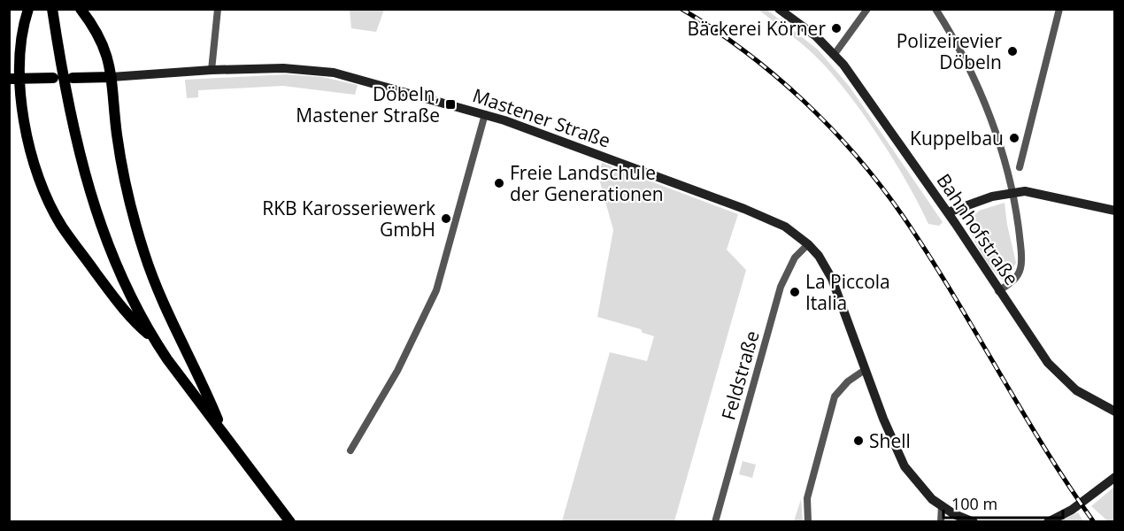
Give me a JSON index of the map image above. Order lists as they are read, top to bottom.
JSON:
{
  "streets": {
    "main road": ["Mastener Straße", "Bahnhofstraße"],
    "street": ["Feldstraße"]
  },
  "crossings": [
    ["Mastener Straße", "Feldstraße"]
  ],
  "places": {
    "other": [
      "Bäckerei Körner",
      "Polizeirevier Döbeln",
      "Kuppelbau",
      "Freie Landschule der Generationen",
      "RKB Karosseriewerk GmbH",
      "La Piccola Italia",
      "Shell"
    ],
    "transit": ["Döbeln, Mastener Straße"]
  },
  "scale_bar": "100 m"
}
